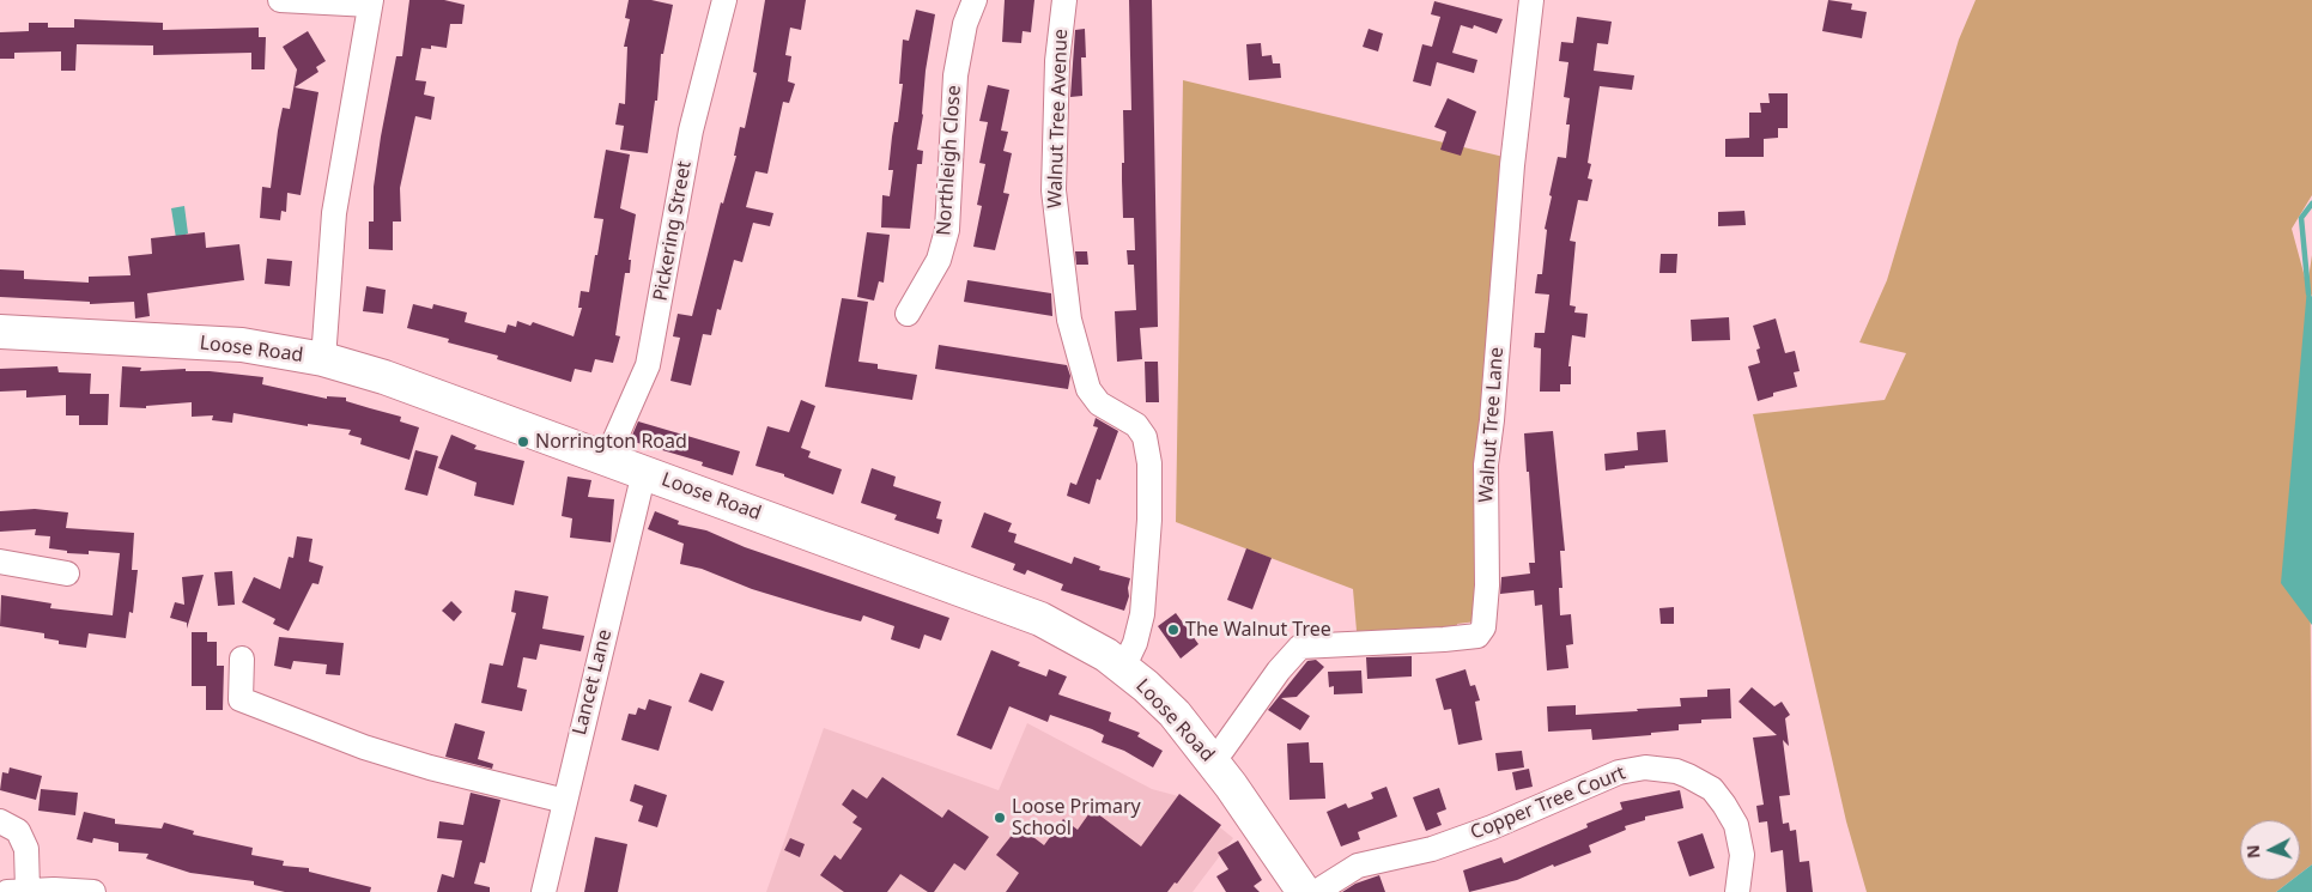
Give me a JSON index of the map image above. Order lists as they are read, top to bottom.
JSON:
{
  "streets": {
    "highway": ["Loose Road"],
    "street": [
      "Walnut Tree Avenue",
      "Northleigh Close",
      "Pickering Street",
      "Walnut Tree Lane",
      "Lancet Lane",
      "Copper Tree Court"
    ]
  },
  "crossings": [
    ["Walnut Tree Avenue", "Loose Road"],
    ["Pickering Street", "Loose Road"],
    ["Loose Road", "Walnut Tree Lane"],
    ["Loose Road", "Lancet Lane"]
  ],
  "places": ["Norrington Road", "The Walnut Tree", "Loose Primary School"],
  "north": "left"
}
